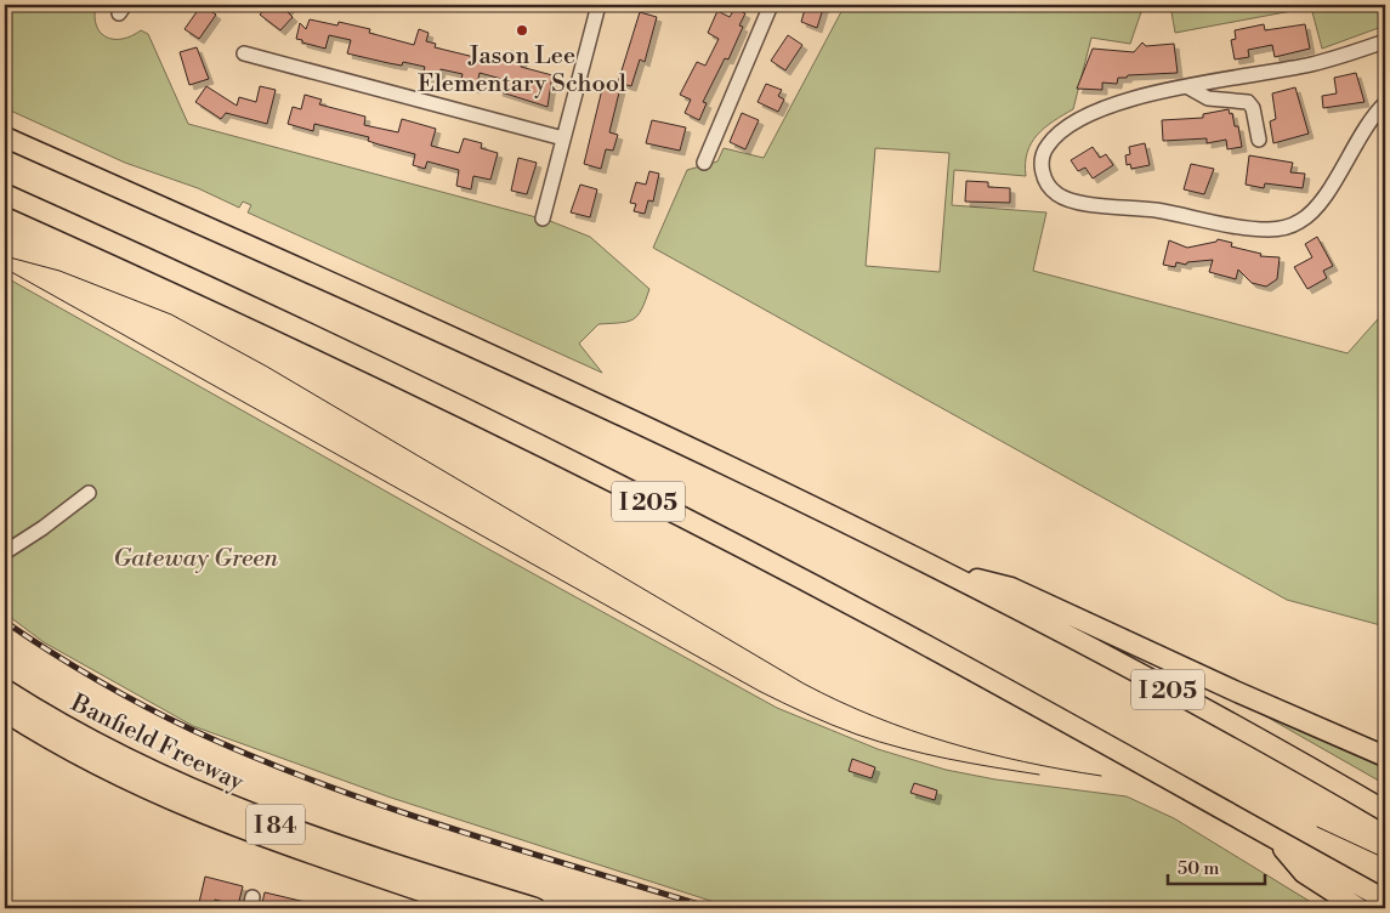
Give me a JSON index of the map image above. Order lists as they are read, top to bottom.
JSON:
{
  "streets": {
    "highway": ["I 205", "Banfield Freeway", "I 84"]
  },
  "parks": ["Gateway Green"],
  "places": ["Jason Lee Elementary School"],
  "scale_bar": "50 m"
}
